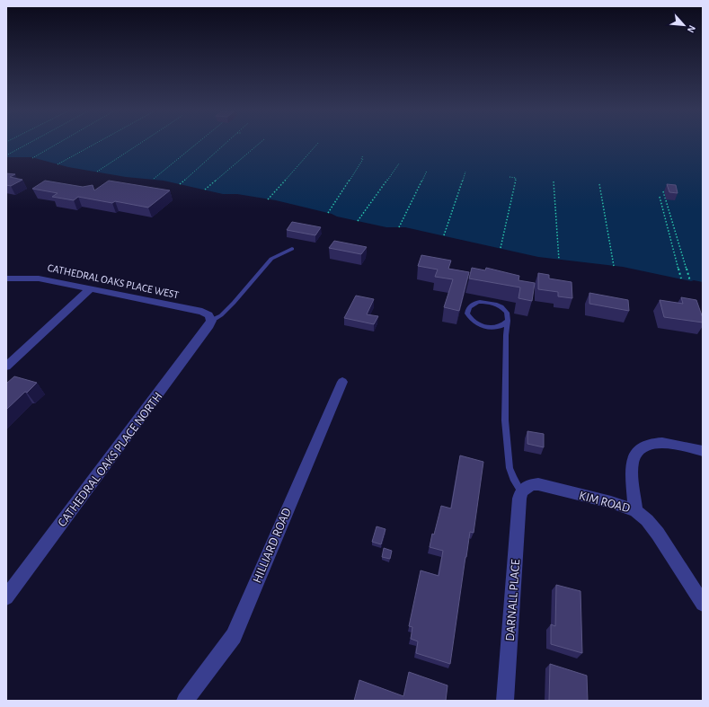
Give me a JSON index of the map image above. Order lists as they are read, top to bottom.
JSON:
{
  "streets": {
    "street": [
      "CATHEDRAL OAKS PLACE WEST",
      "CATHEDRAL OAKS PLACE NORTH",
      "KIM ROAD",
      "HILLIARD ROAD",
      "DARNALL PLACE"
    ]
  },
  "crossings": [
    ["CATHEDRAL OAKS PLACE WEST", "CATHEDRAL OAKS PLACE NORTH"],
    ["KIM ROAD", "DARNALL PLACE"]
  ],
  "north": "bottom right"
}
